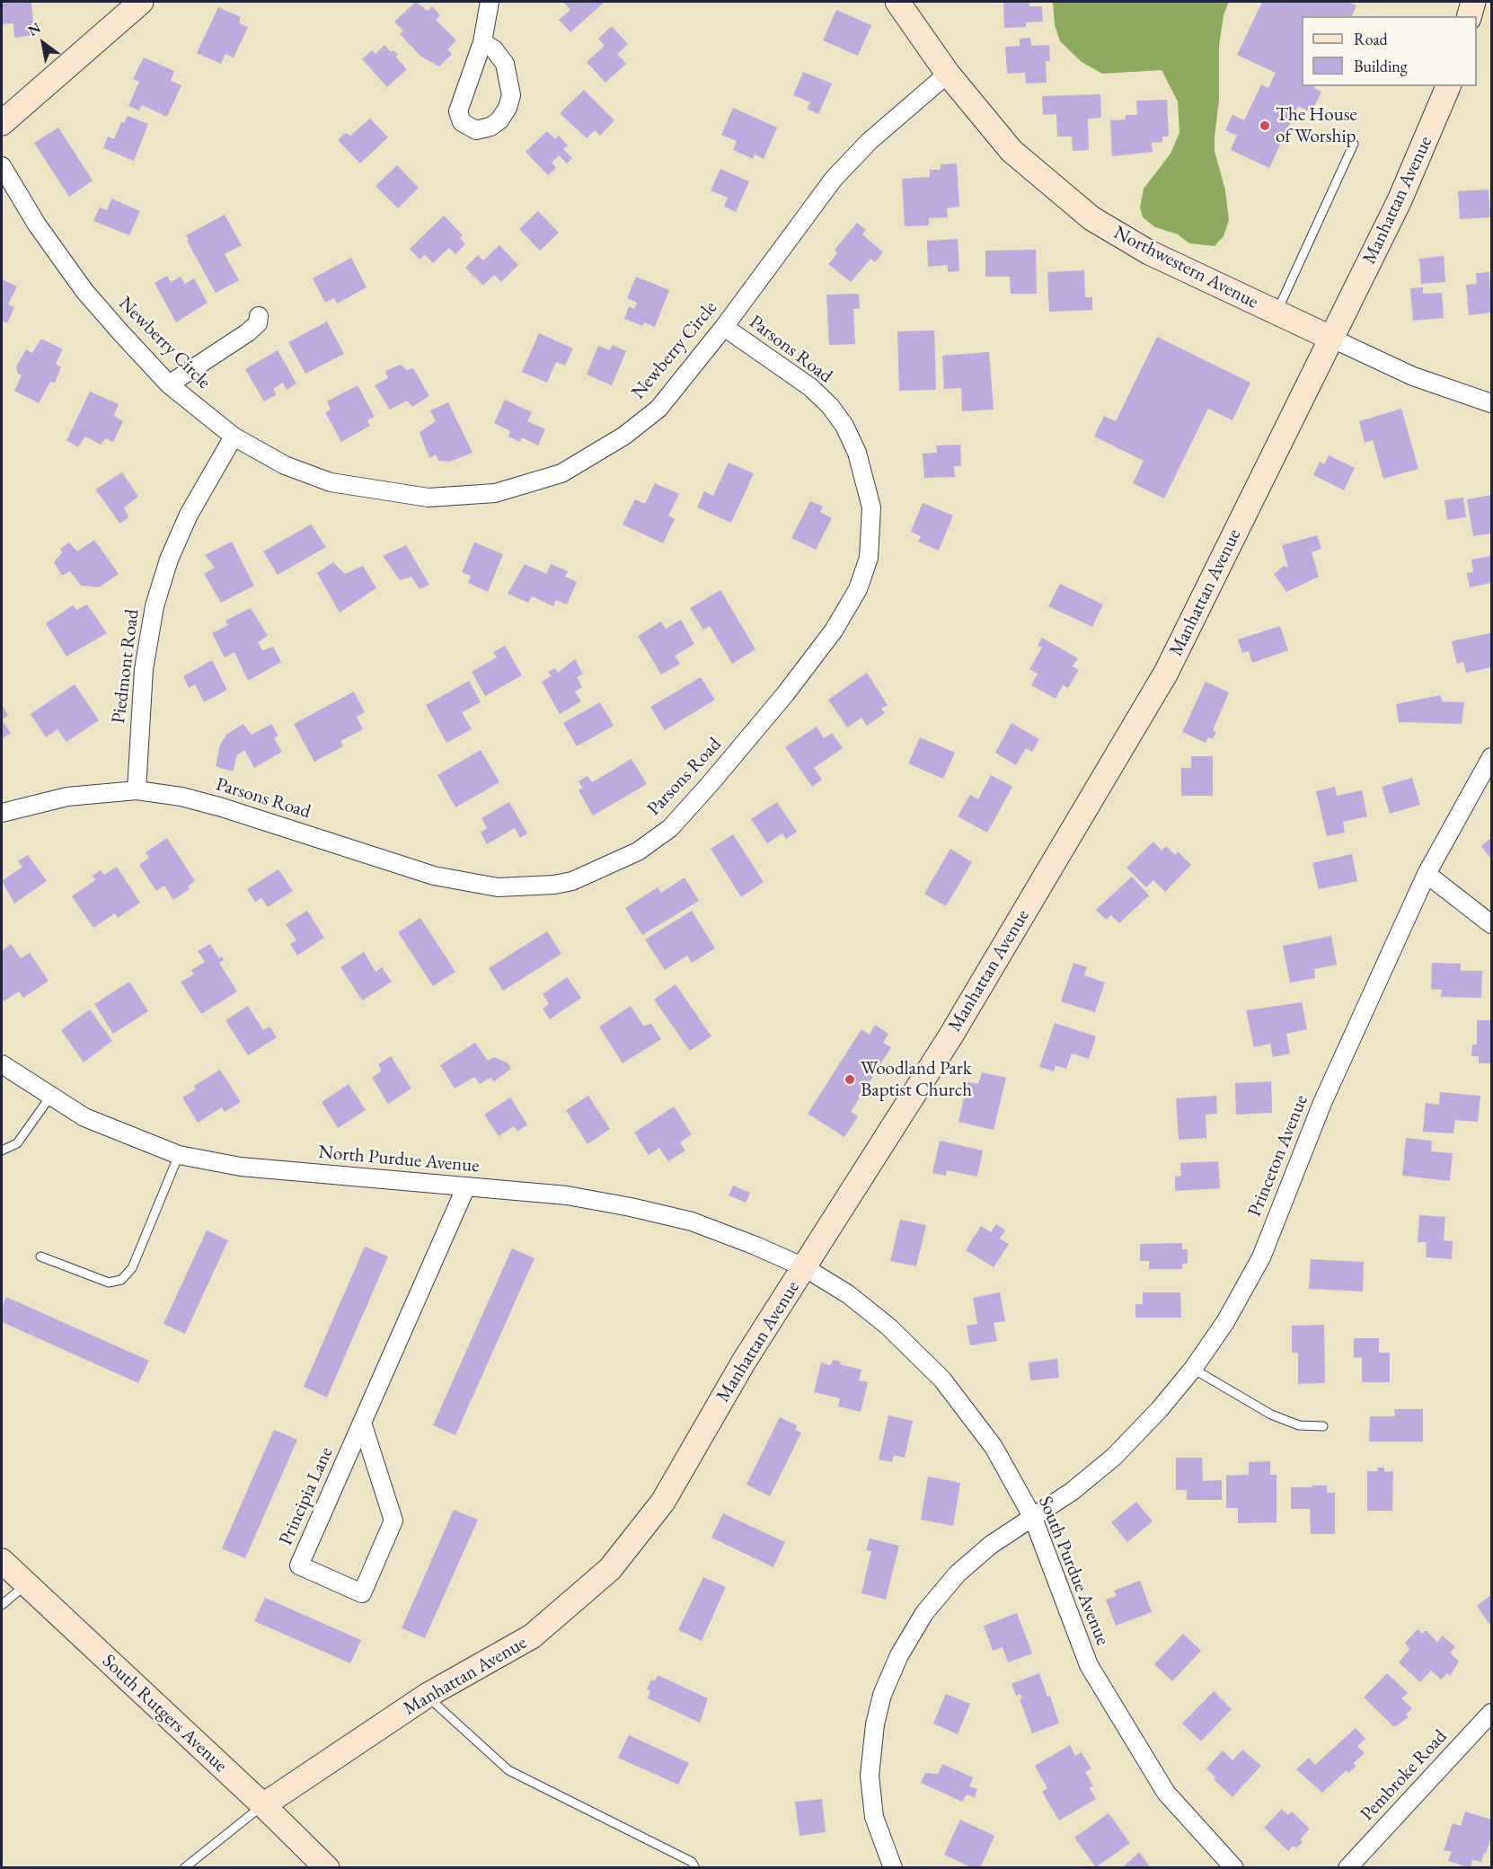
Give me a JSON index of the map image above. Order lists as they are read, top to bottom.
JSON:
{
  "streets": {
    "street": [
      "Manhattan Avenue",
      "Northwestern Avenue",
      "Newberry Circle",
      "Parsons Road",
      "Piedmont Road",
      "Princeton Avenue",
      "North Purdue Avenue",
      "Principia Lane",
      "South Purdue Avenue",
      "South Rutgers Avenue",
      "Pembroke Road"
    ]
  },
  "crossings": [
    ["Manhattan Avenue", "Northwestern Avenue"],
    ["Manhattan Avenue", "North Purdue Avenue"],
    ["Manhattan Avenue", "South Purdue Avenue"],
    ["Manhattan Avenue", "South Rutgers Avenue"],
    ["Northwestern Avenue", "Newberry Circle"],
    ["Newberry Circle", "Parsons Road"],
    ["Newberry Circle", "Piedmont Road"],
    ["Parsons Road", "Piedmont Road"],
    ["Princeton Avenue", "South Purdue Avenue"],
    ["North Purdue Avenue", "Principia Lane"],
    ["North Purdue Avenue", "South Purdue Avenue"]
  ],
  "places": ["The House of Worship", "Woodland Park Baptist Church"],
  "legend": ["Road", "Building"],
  "north": "top left"
}
